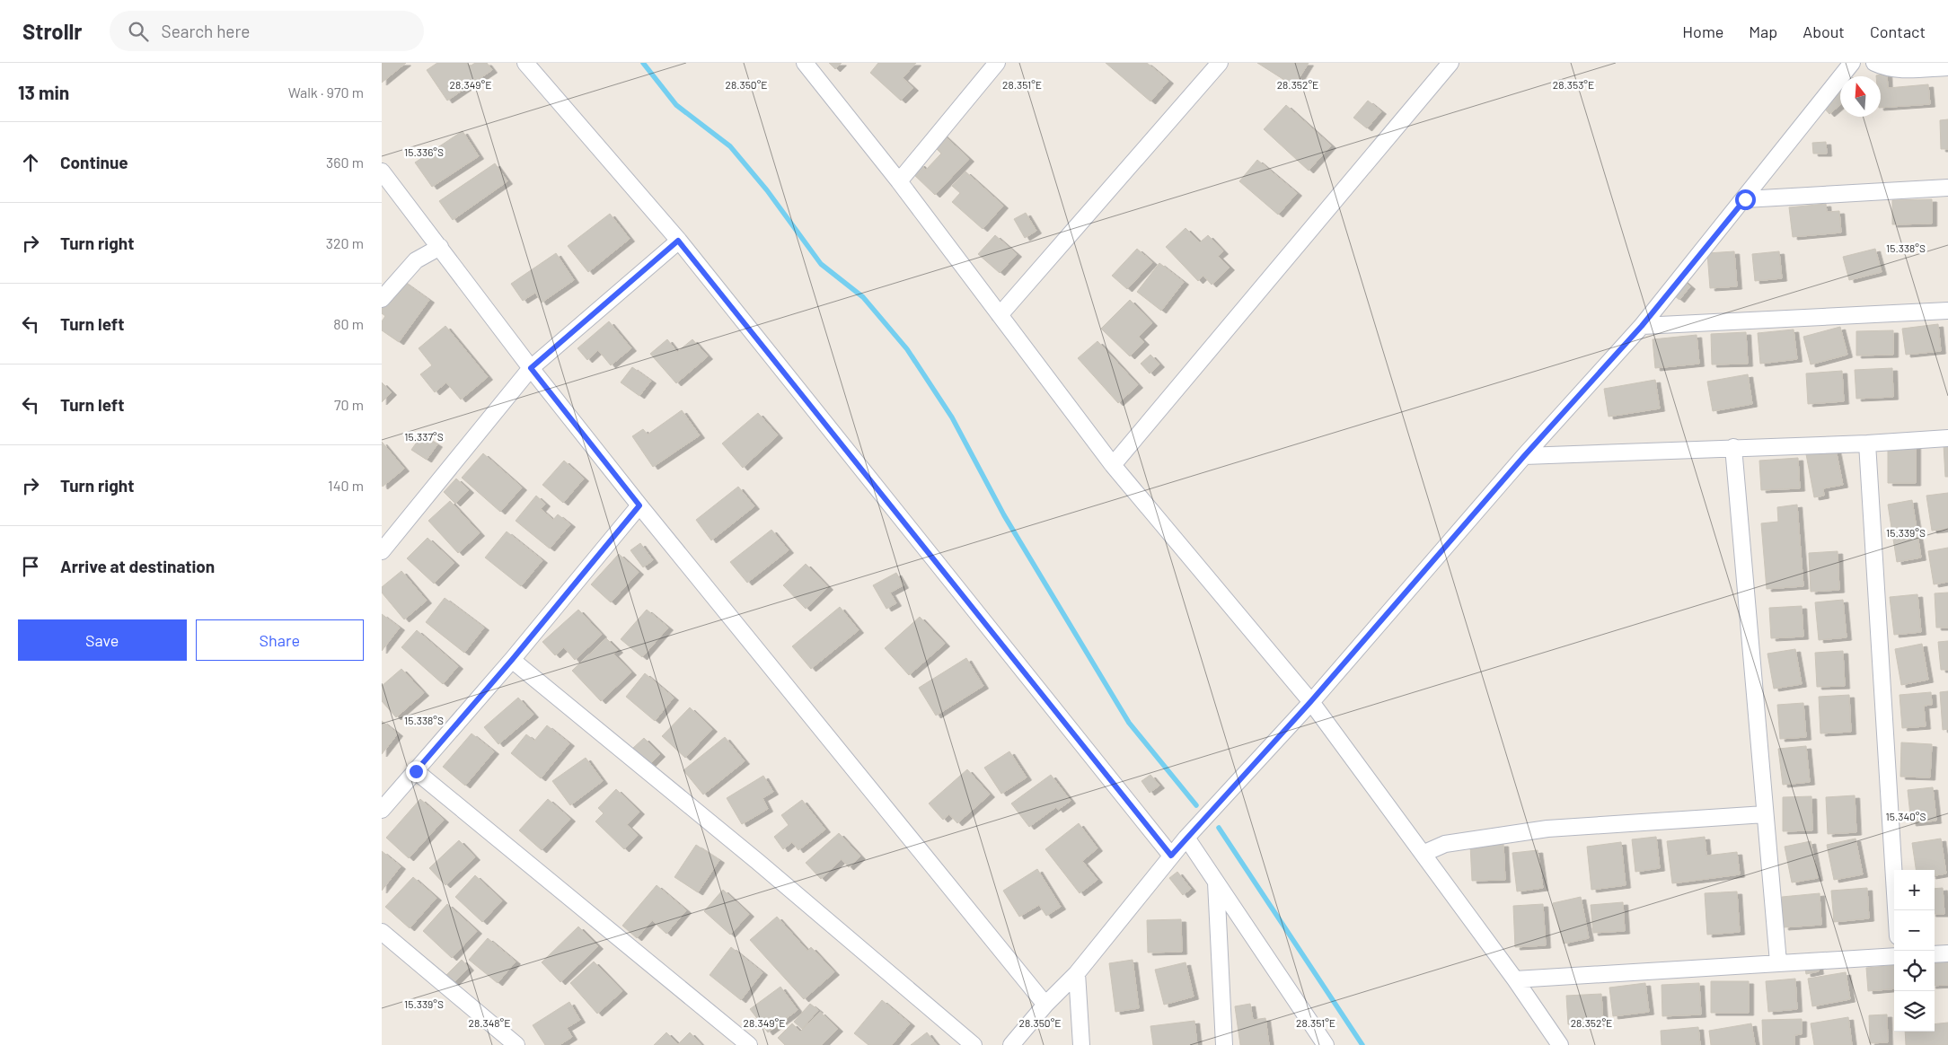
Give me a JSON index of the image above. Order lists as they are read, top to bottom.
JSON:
{
  "north": "top",
  "page": {
    "header": "Strollr",
    "search": "Search here",
    "nav": [
      "Home",
      "Map",
      "About",
      "Contact"
    ],
    "heading": ["13 min", "Walk · 970 m"],
    "list": [
      ["Continue", "360 m"],
      ["Turn right", "320 m"],
      ["Turn left", "80 m"],
      ["Turn left", "70 m"],
      ["Turn right", "140 m"],
      "Arrive at destination"
    ],
    "buttons": ["Save", "Share"],
    "map_buttons": ["+", "−"]
  },
  "coordinates": [
    "28.349°E",
    "28.350°E",
    "28.351°E",
    "28.352°E",
    "28.353°E",
    "15.336°S",
    "15.338°S",
    "15.337°S",
    "15.339°S",
    "15.340°S",
    "28.348°E"
  ]
}
